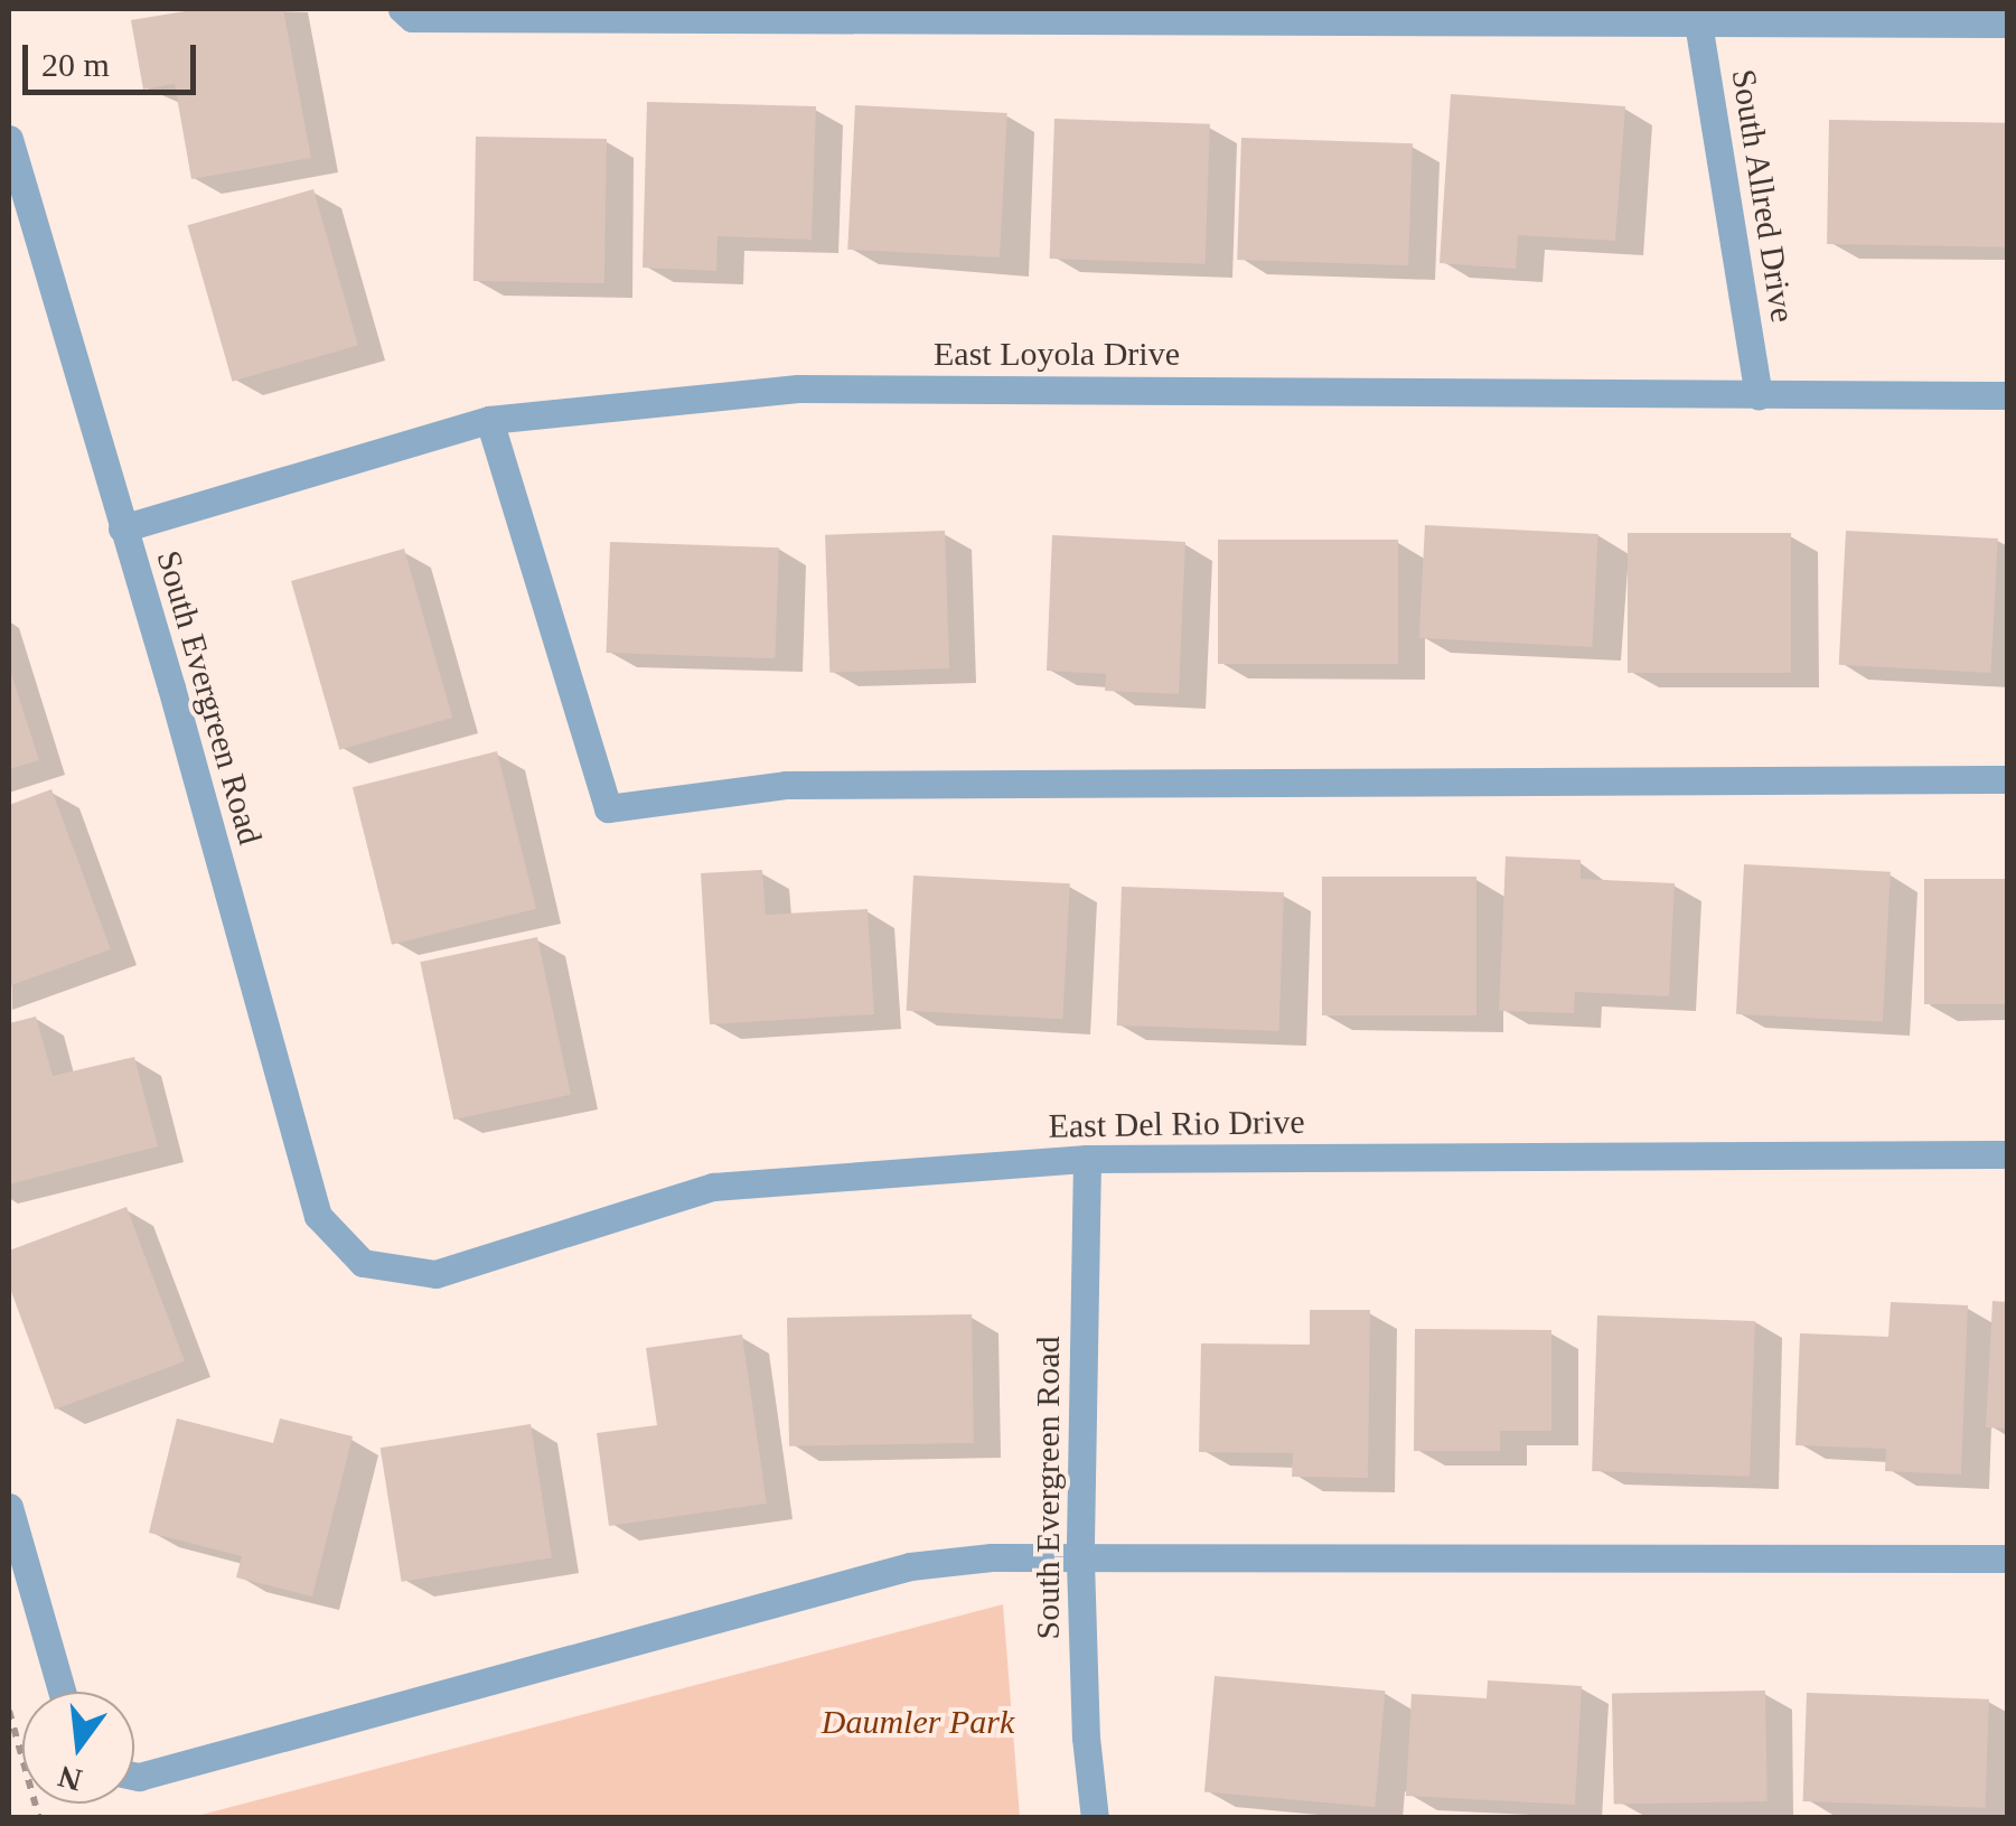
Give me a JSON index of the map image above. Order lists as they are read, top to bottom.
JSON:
{
  "streets": {
    "street": [
      "South Allred Drive",
      "East Loyola Drive",
      "South Evergreen Road",
      "East Del Rio Drive"
    ]
  },
  "crossings": [
    ["South Allred Drive", "East Loyola Drive"],
    ["East Loyola Drive", "South Evergreen Road"],
    ["South Evergreen Road", "East Del Rio Drive"]
  ],
  "parks": ["Daumler Park"],
  "scale_bar": "20 m",
  "north": "bottom"
}
